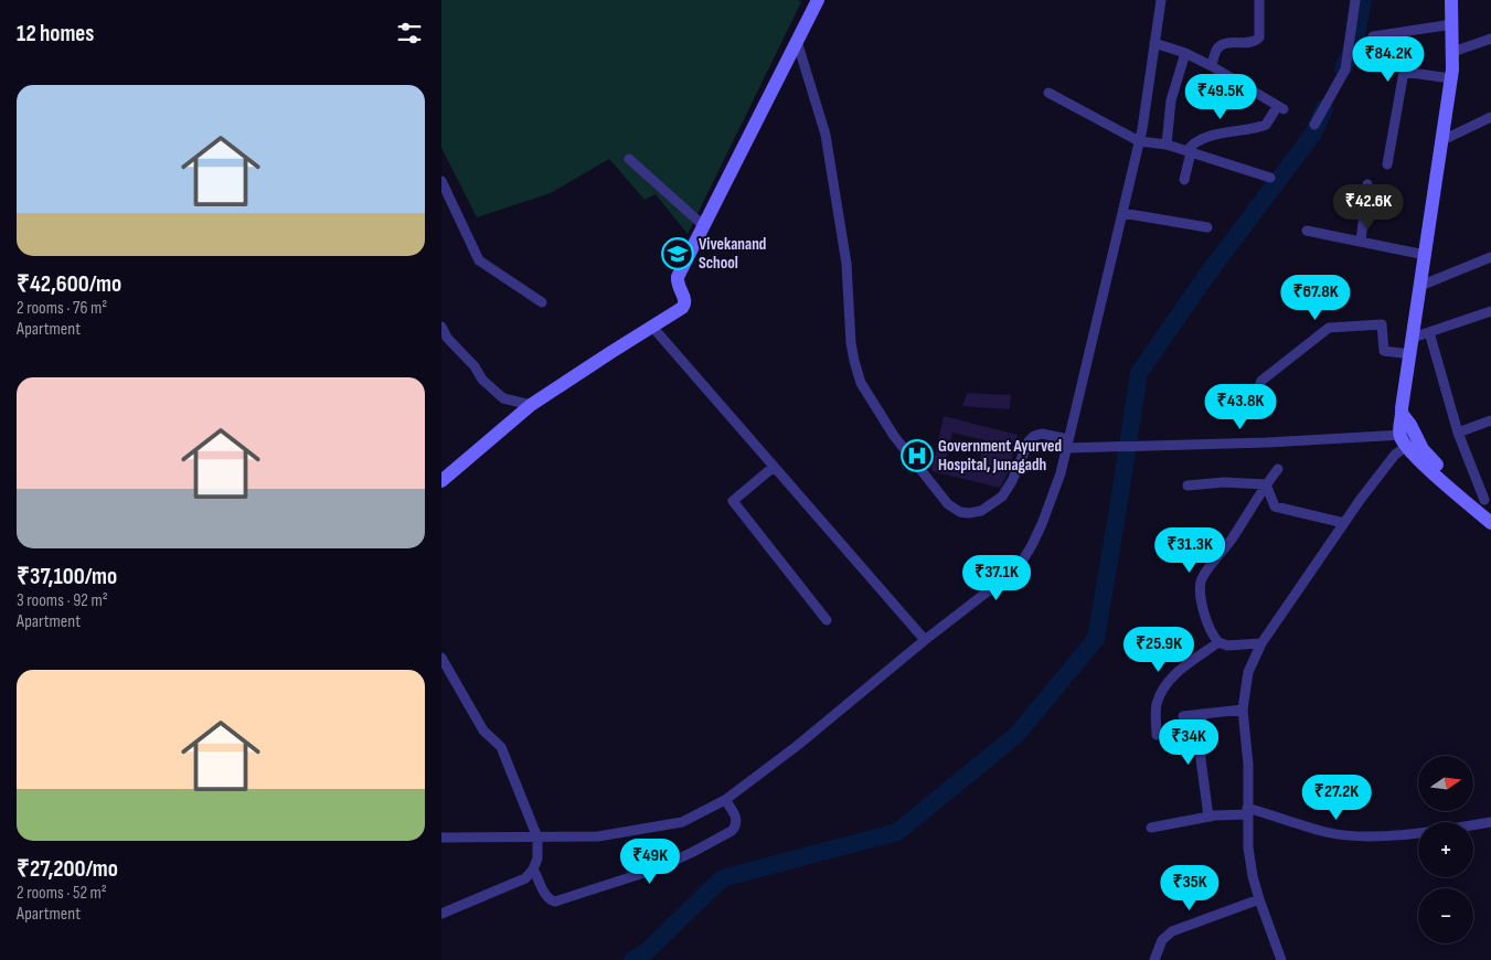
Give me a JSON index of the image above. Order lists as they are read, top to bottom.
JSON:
{
  "places": {
    "school or university": ["Vivekanand School"],
    "hospital": ["Government Ayurved Hospital, Junagadh"]
  },
  "north": "right",
  "page": {
    "heading": "12 homes",
    "price": [
      "₹84.2K",
      "₹49.5K",
      "₹42.6K",
      "₹67.8K",
      "₹43.8K",
      "₹31.3K",
      "₹37.1K",
      "₹25.9K",
      "₹34K",
      "₹27.2K",
      "₹49K",
      "₹35K"
    ],
    "list": [
      {
        "name": "₹42,600/mo",
        "note": "2 rooms · 76 m² · Apartment"
      },
      {
        "name": "₹37,100/mo",
        "note": "3 rooms · 92 m² · Apartment"
      },
      {
        "name": "₹27,200/mo",
        "note": "2 rooms · 52 m² · Apartment"
      }
    ],
    "map_buttons": ["+", "−"]
  }
}
